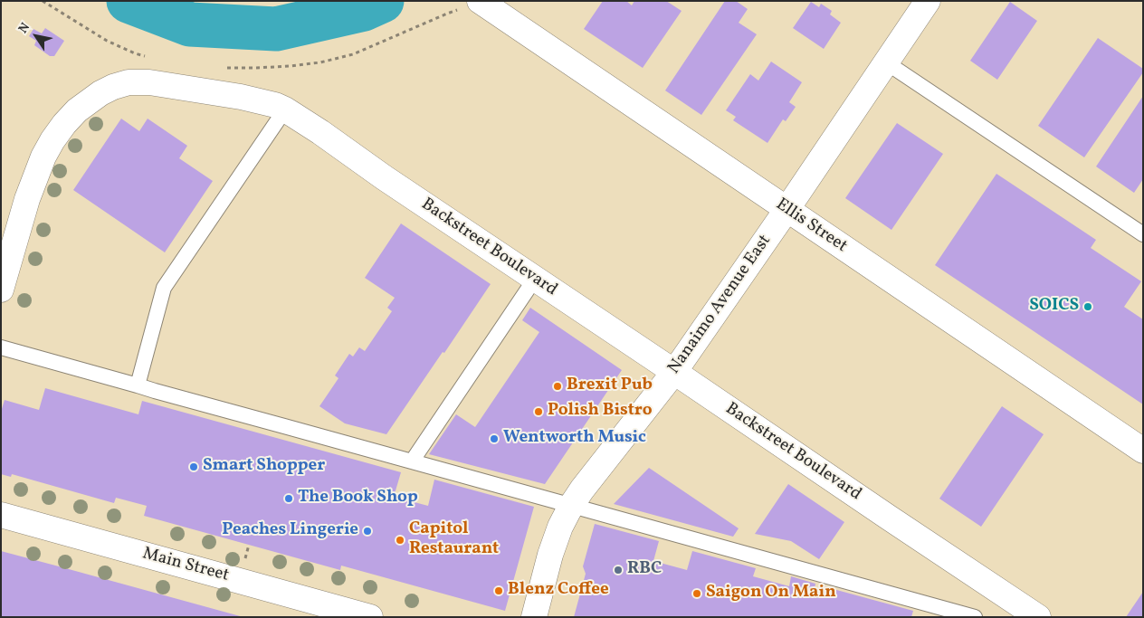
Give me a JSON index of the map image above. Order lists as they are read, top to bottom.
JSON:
{
  "streets": {
    "street": [
      "Ellis Street",
      "Backstreet Boulevard",
      "Nanaimo Avenue East",
      "Main Street"
    ]
  },
  "crossings": [
    ["Ellis Street", "Nanaimo Avenue East"],
    ["Backstreet Boulevard", "Nanaimo Avenue East"]
  ],
  "places": [
    "SOICS",
    "Brexit Pub",
    "Polish Bistro",
    "Wentworth Music",
    "Smart Shopper",
    "The Book Shop",
    "Peaches Lingerie",
    "Capitol Restaurant",
    "RBC",
    "Blenz Coffee",
    "Saigon On Main"
  ],
  "north": "top left"
}
